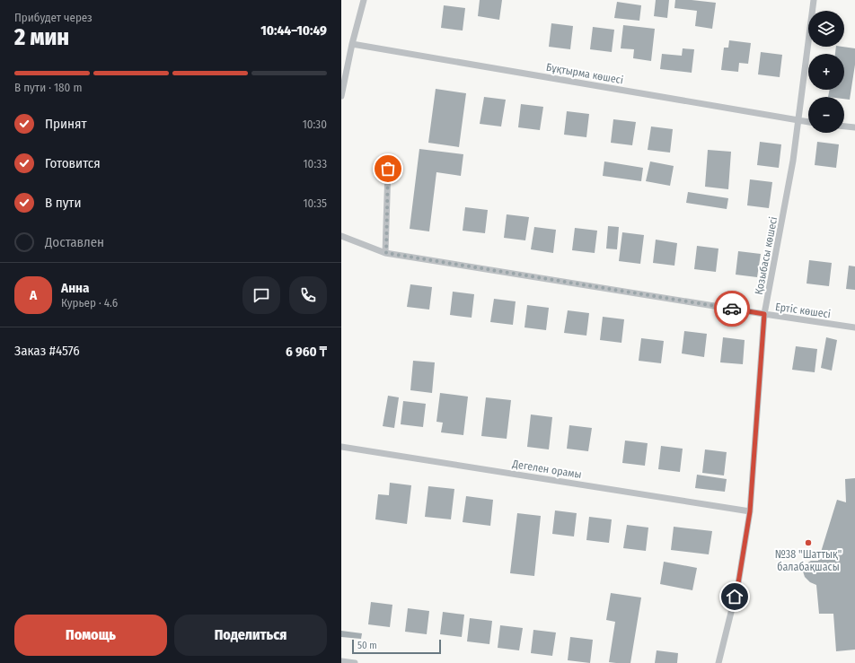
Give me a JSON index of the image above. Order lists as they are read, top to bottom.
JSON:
{
  "streets": {
    "street": [
      "Бұқтырма көшесі",
      "Қозыбасы көшесі",
      "Ертіс көшесі",
      "Дегелен орамы"
    ]
  },
  "crossings": [
    ["Бұқтырма көшесі", "Қозыбасы көшесі"],
    ["Қозыбасы көшесі", "Ертіс көшесі"],
    ["Қозыбасы көшесі", "Дегелен орамы"]
  ],
  "places": ["№38 \"Шаттық\" балабақшасы"],
  "scale_bar": "50 m",
  "page": {
    "heading": ["2 мин", "Прибудет через", "10:44–10:49"],
    "panel": [
      "Анна",
      "Курьер · 4.6",
      "Заказ #4576",
      "6 960 ₸"
    ],
    "map_buttons": ["+", "−"],
    "bar": "В пути · 180 m",
    "list": [
      ["Принят", "10:30"],
      ["Готовится", "10:33"],
      ["В пути", "10:35"],
      "Доставлен"
    ],
    "round": "А",
    "buttons": ["Помощь", "Поделиться"],
    "scale": "50 m"
  }
}
